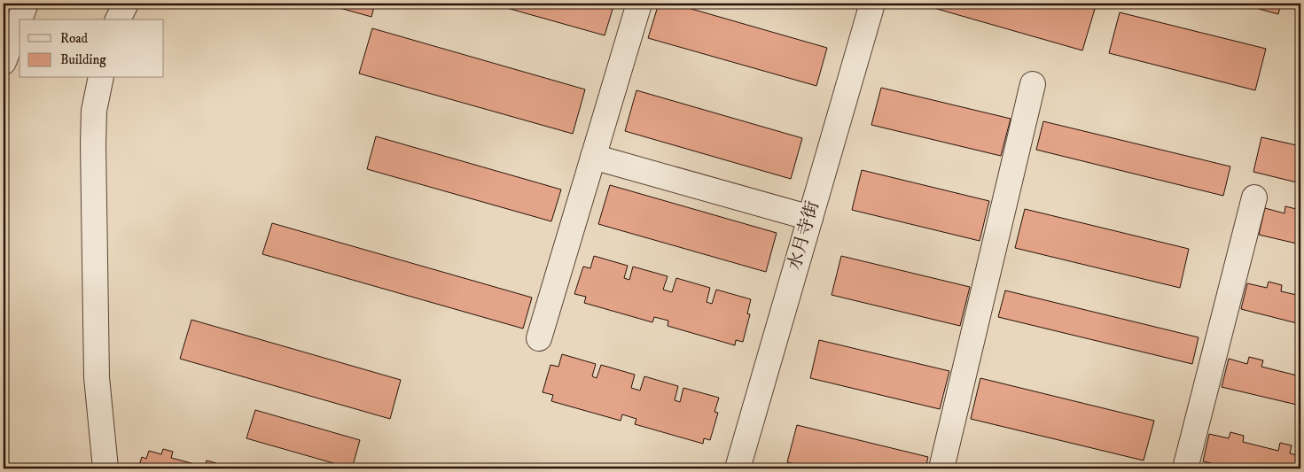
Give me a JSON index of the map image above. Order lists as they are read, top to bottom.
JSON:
{
  "streets": {
    "street": ["水月寺街"]
  },
  "legend": ["Road", "Building"]
}
